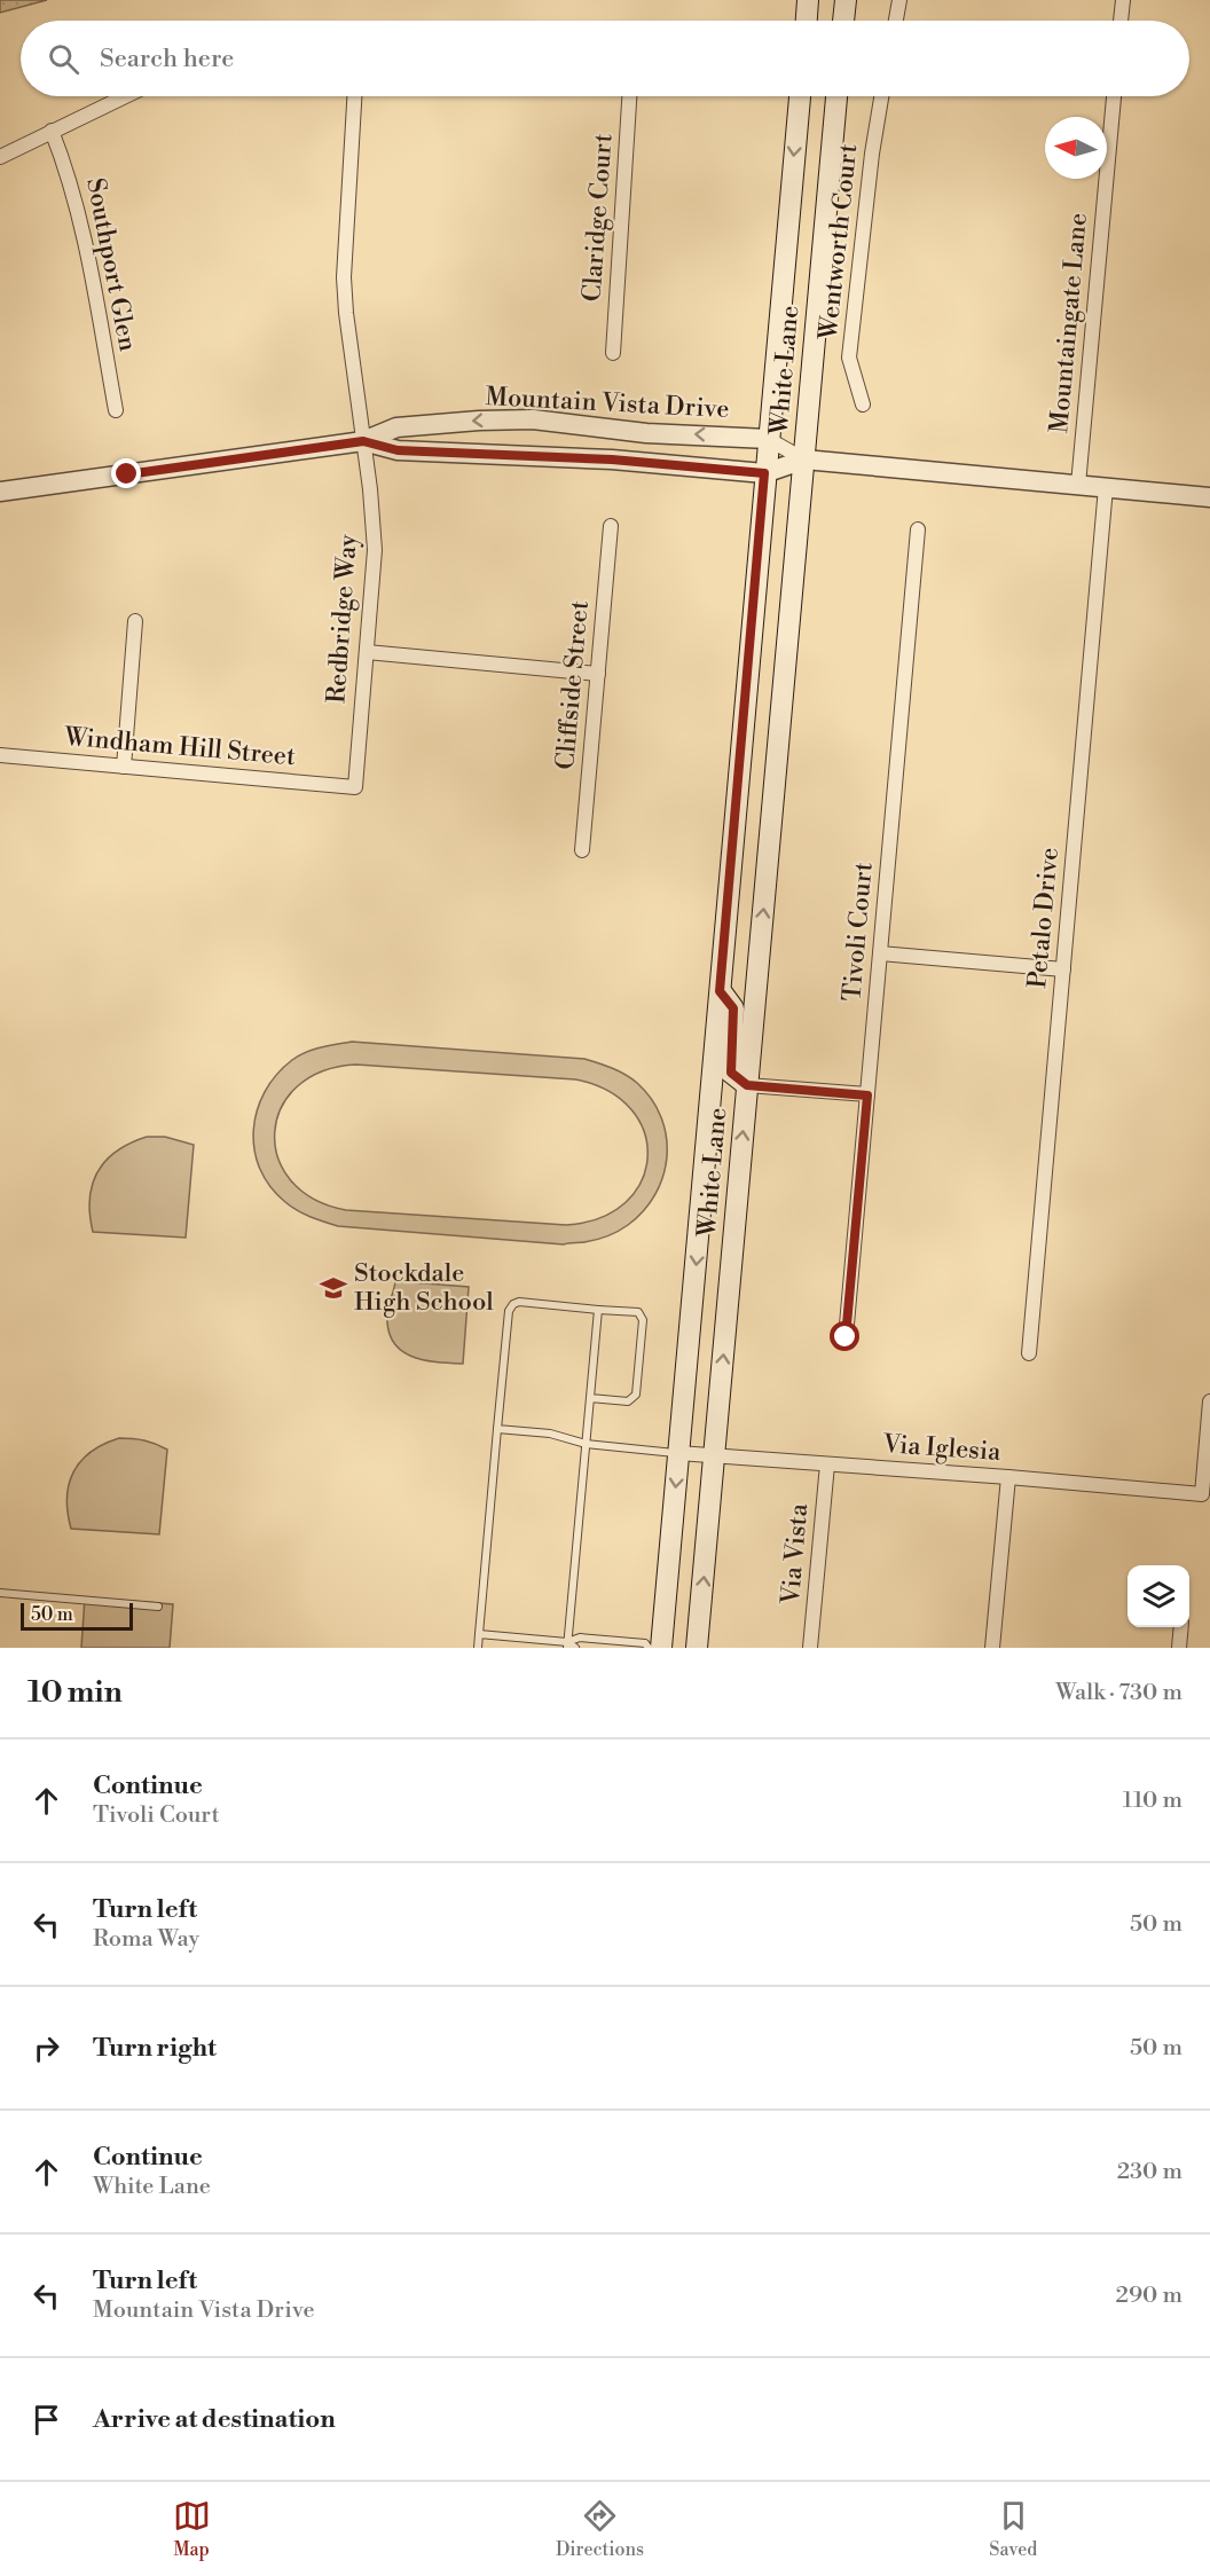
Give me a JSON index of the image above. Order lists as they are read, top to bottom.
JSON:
{
  "streets": {
    "main road": ["White Lane"],
    "street": [
      "Claridge Court",
      "Wentworth Court",
      "Southport Glen",
      "Mountaingate Lane",
      "Mountain Vista Drive",
      "Redbridge Way",
      "Cliffside Street",
      "Windham Hill Street",
      "Petalo Drive",
      "Tivoli Court",
      "Via Iglesia",
      "Via Vista"
    ]
  },
  "crossings": [
    ["Mountaingate Lane", "Mountain Vista Drive"],
    ["White Lane", "Mountain Vista Drive"],
    ["White Lane", "Via Iglesia"],
    ["Mountain Vista Drive", "Redbridge Way"],
    ["Mountain Vista Drive", "Petalo Drive"],
    ["Redbridge Way", "Windham Hill Street"],
    ["Via Iglesia", "Via Vista"]
  ],
  "places": {
    "school or university": ["Stockdale High School"]
  },
  "scale_bar": "50 m",
  "north": "left",
  "page": {
    "search": "Search here",
    "scale": "50 m",
    "heading": ["10 min", "Walk · 730 m"],
    "list": [
      ["Continue", "Tivoli Court", "110 m"],
      ["Turn left", "Roma Way", "50 m"],
      ["Turn right", "50 m"],
      ["Continue", "White Lane", "230 m"],
      ["Turn left", "Mountain Vista Drive", "290 m"],
      "Arrive at destination"
    ],
    "nav": ["Map", "Directions", "Saved"]
  }
}
